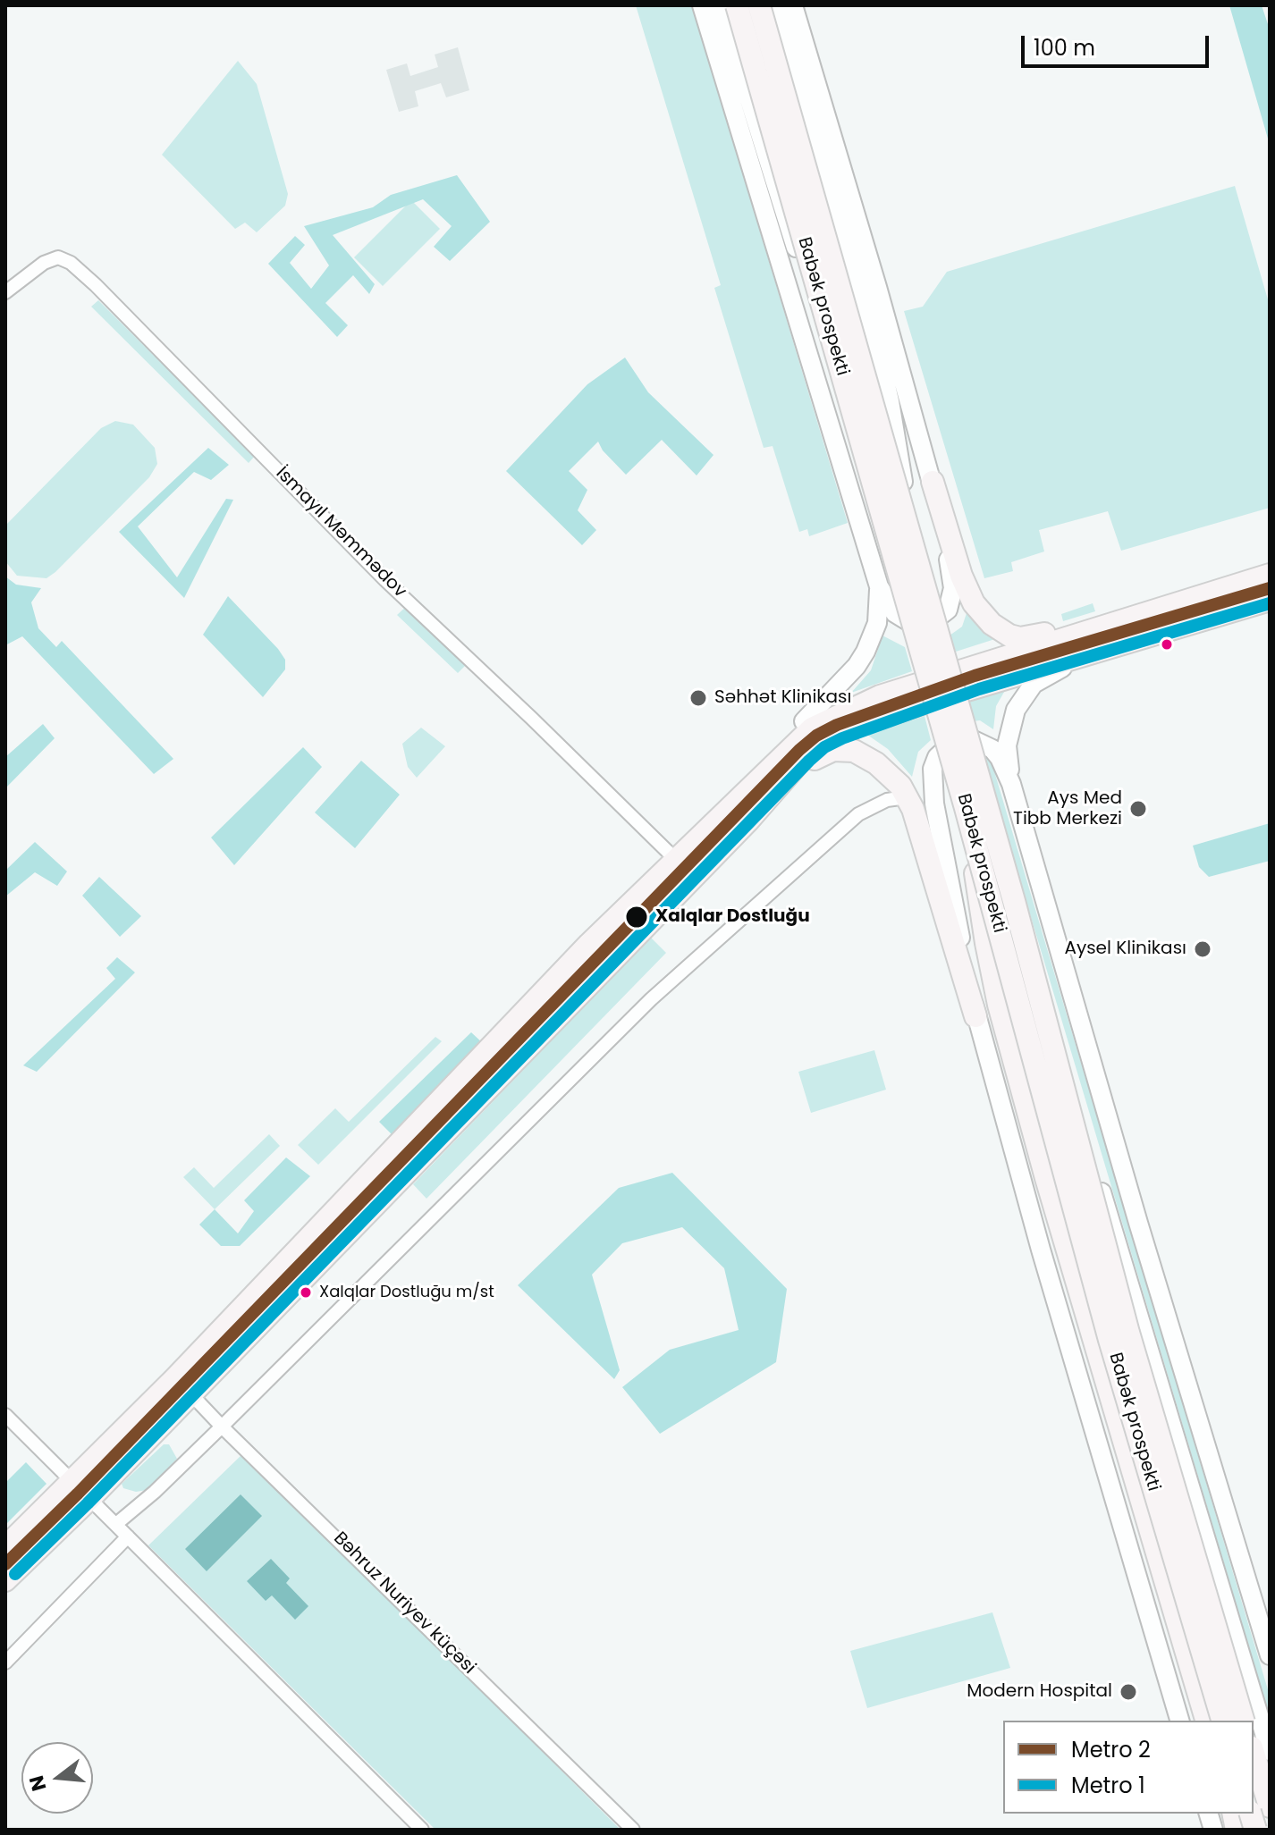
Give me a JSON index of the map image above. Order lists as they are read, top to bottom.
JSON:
{
  "streets": {
    "main road": ["Babək prospekti"],
    "street": ["İsmayıl Məmmədov", "Bəhruz Nuriyev küçəsi"]
  },
  "places": [
    "Səhhət Klinikası",
    "Ays Med Tibb Merkezi",
    "Xalqlar Dostluğu",
    "Aysel Klinikası",
    "Xalqlar Dostluğu m/st",
    "Modern Hospital"
  ],
  "lines": ["metro line 2", "metro line 1"],
  "legend": ["Metro 2", "Metro 1"],
  "scale_bar": "100 m",
  "north": "left"
}
